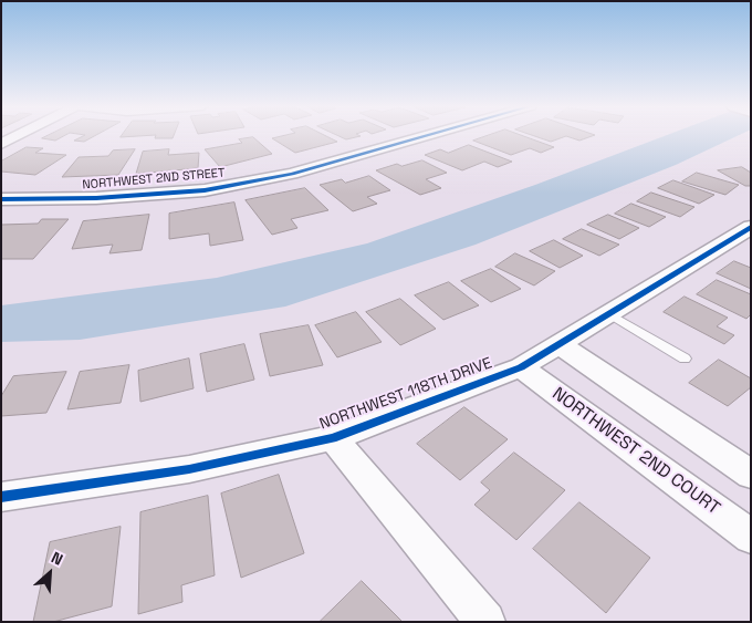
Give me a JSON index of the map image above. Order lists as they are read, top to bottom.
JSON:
{
  "streets": {
    "street": ["NORTHWEST 2ND STREET", "NORTHWEST 118TH DRIVE", "NORTHWEST 2ND COURT"]
  },
  "crossings": [
    ["NORTHWEST 118TH DRIVE", "NORTHWEST 2ND COURT"]
  ],
  "north": "top right"
}
